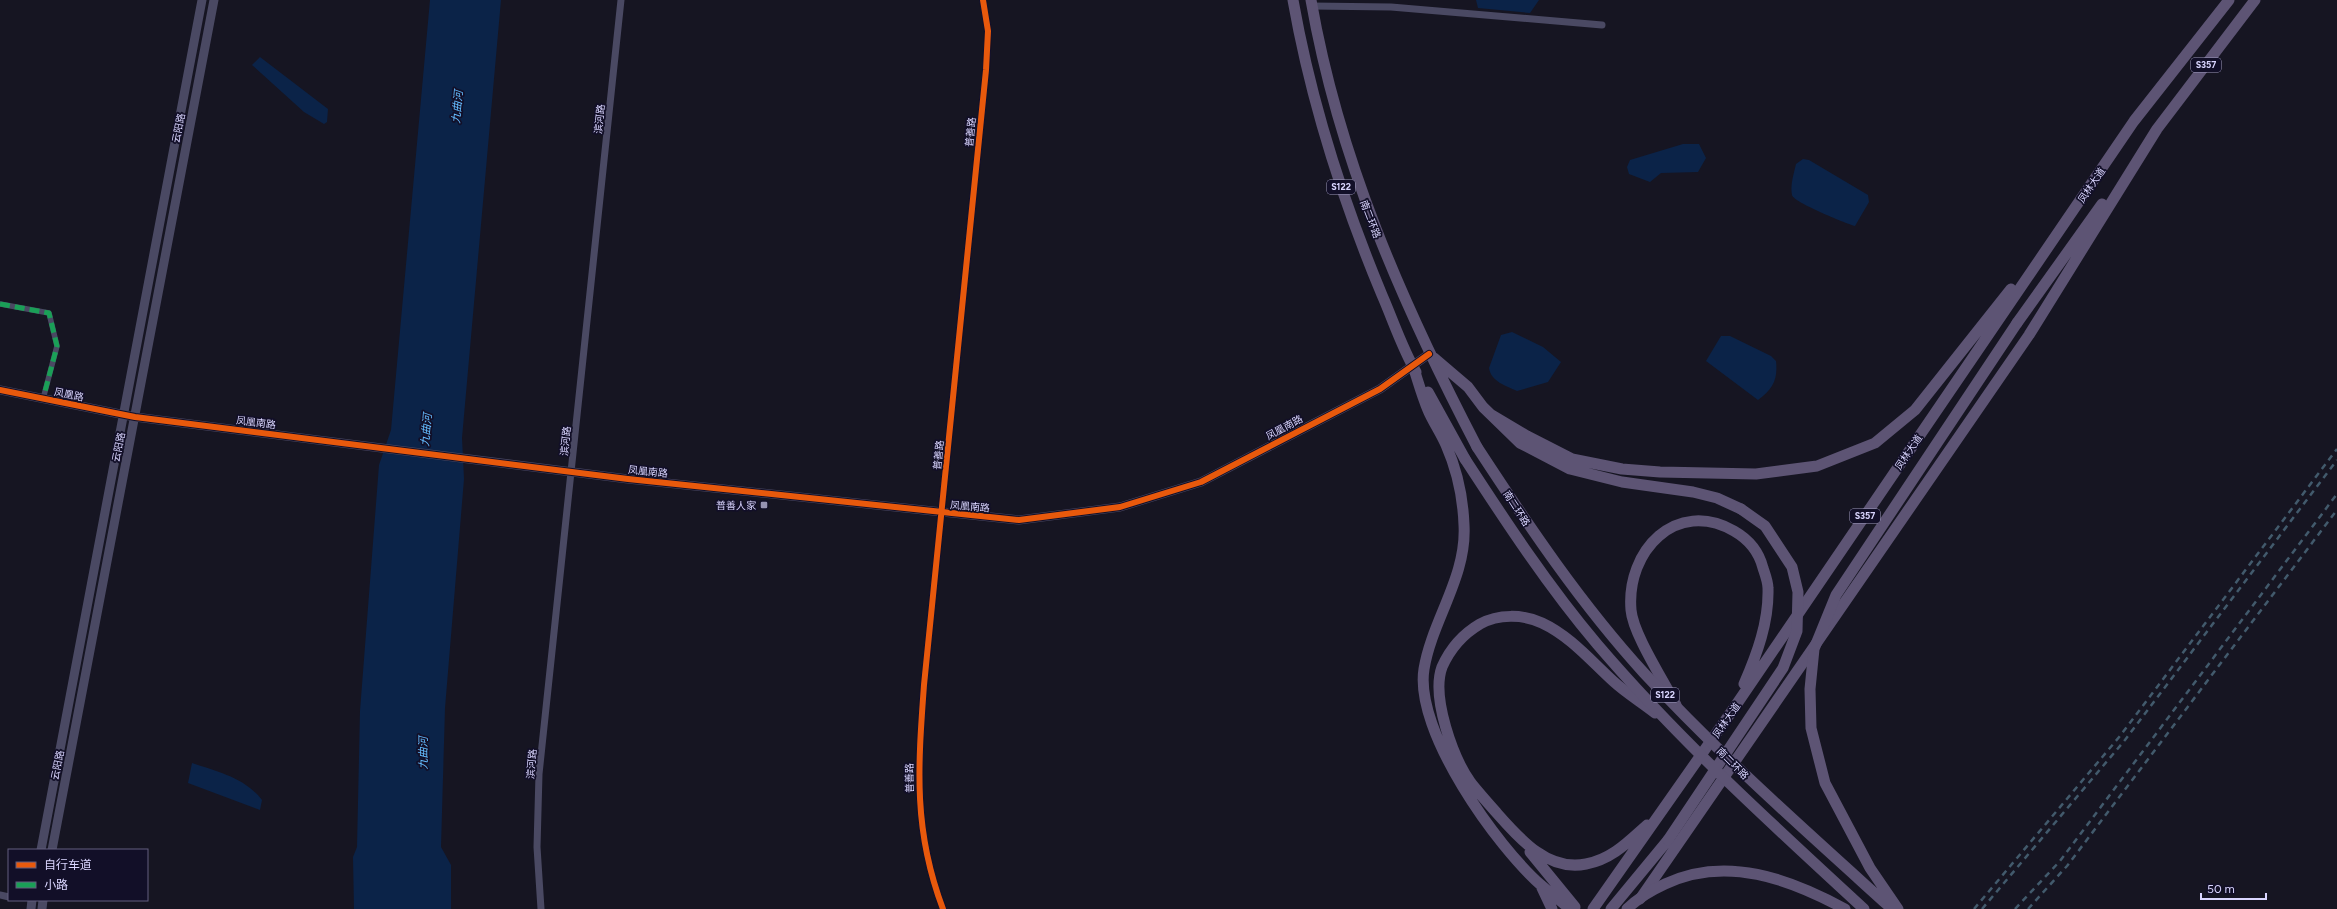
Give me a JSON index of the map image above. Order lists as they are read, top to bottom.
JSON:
{
  "streets": {
    "main road": [
      "S357",
      "凤林大道",
      "S122",
      "南二环路"
    ],
    "street": [
      "滨河路",
      "云阳路",
      "普善路",
      "凤凰路",
      "凤凰南路"
    ]
  },
  "crossings": [
    ["滨河路", "凤凰南路"],
    ["云阳路", "凤凰路"],
    ["云阳路", "凤凰南路"],
    ["普善路", "凤凰南路"],
    ["南二环路", "凤凰南路"],
    ["凤凰路", "凤凰南路"]
  ],
  "water": ["九曲河"],
  "places": {
    "transit": ["普善人家"]
  },
  "legend": ["自行车道", "小路"],
  "scale_bar": "50 m"
}
